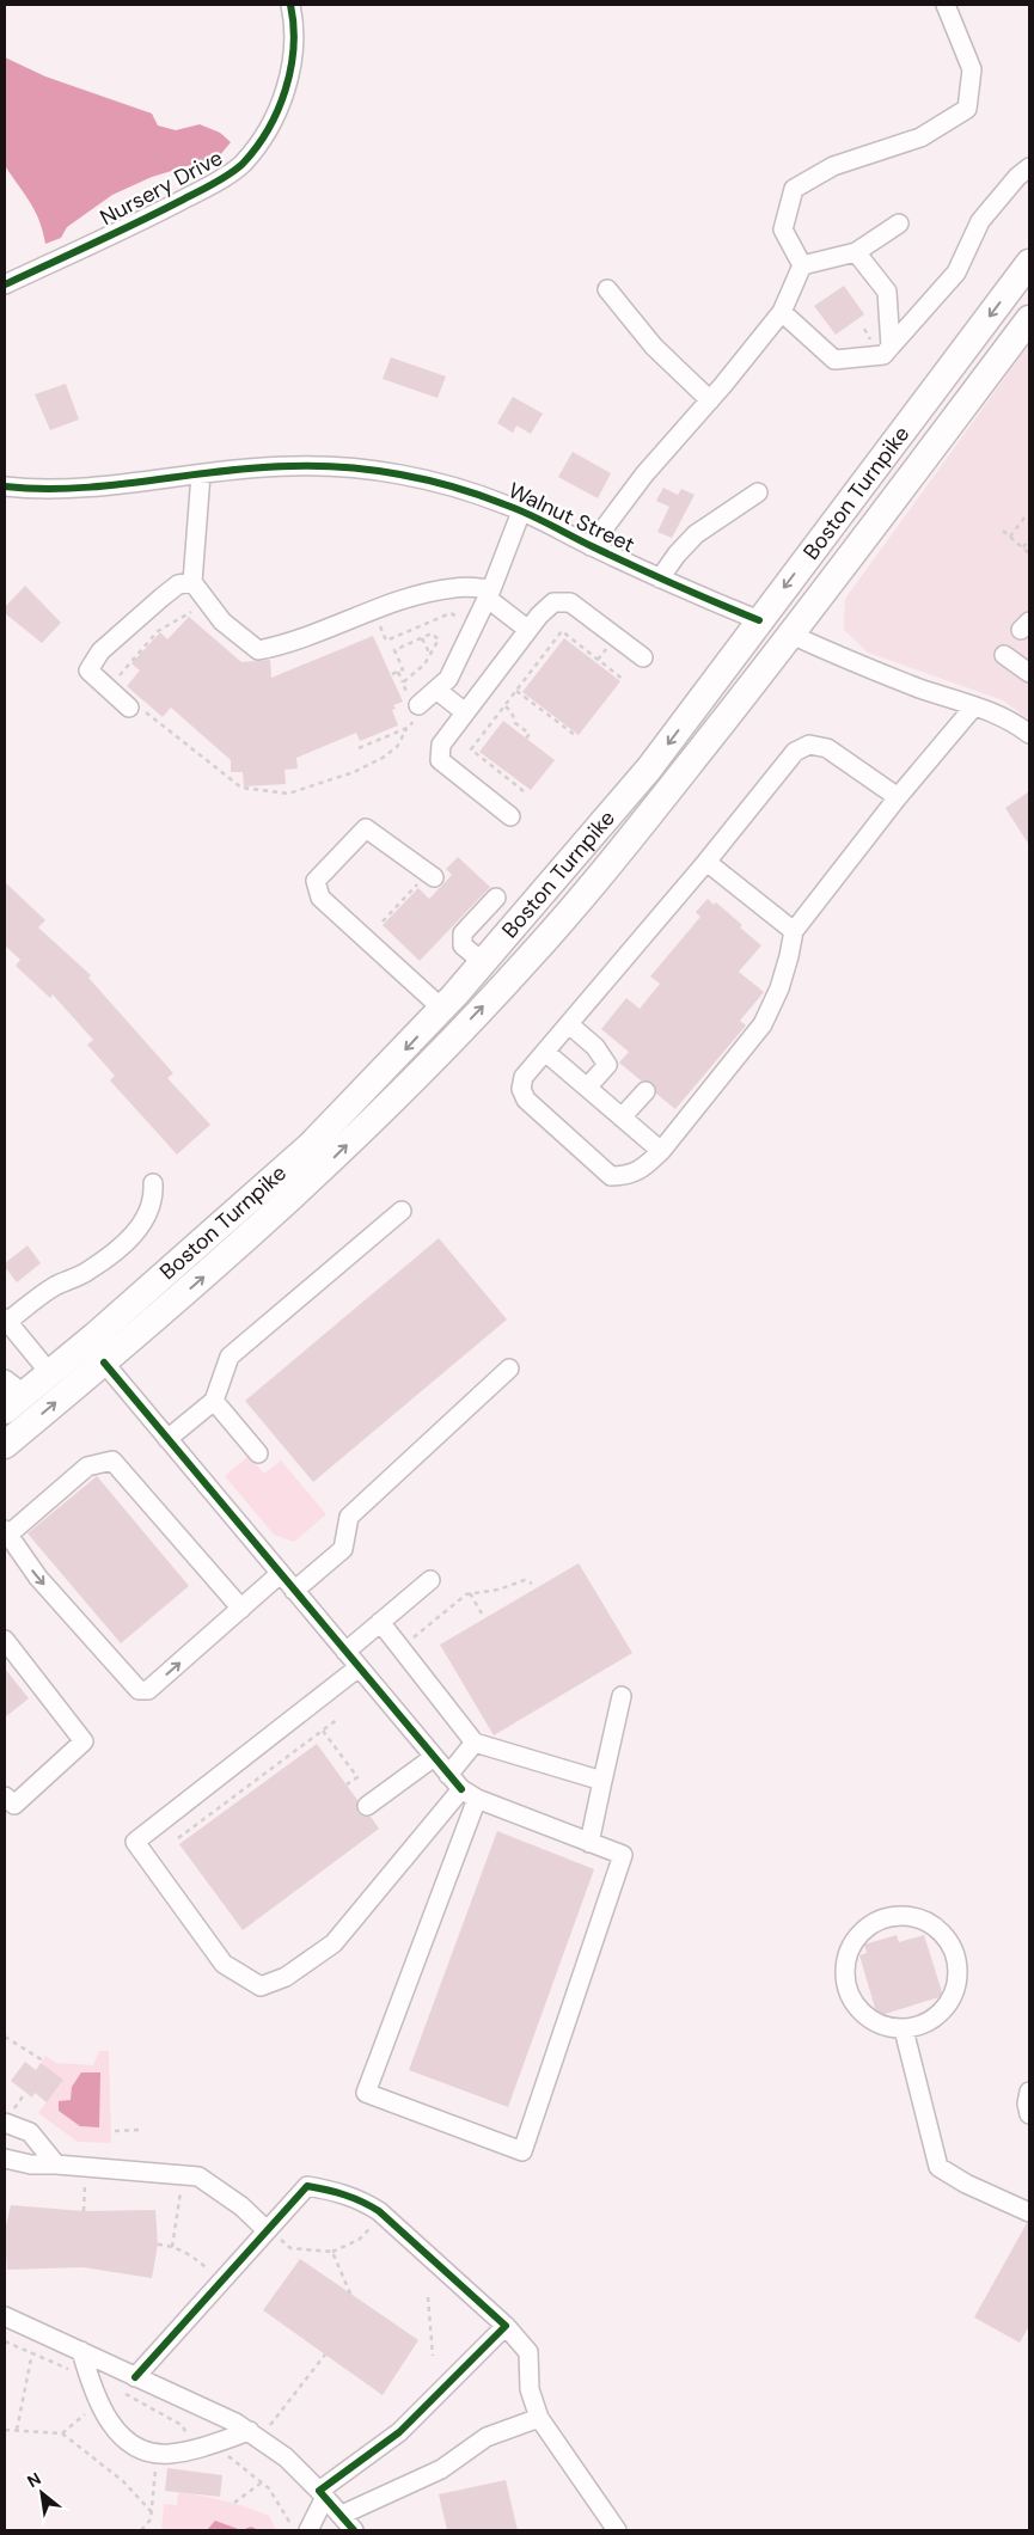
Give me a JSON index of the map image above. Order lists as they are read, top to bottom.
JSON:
{
  "streets": {
    "highway": ["Boston Turnpike"],
    "street": ["Nursery Drive", "Walnut Street"]
  },
  "crossings": [
    ["Boston Turnpike", "Walnut Street"]
  ],
  "north": "top left"
}
